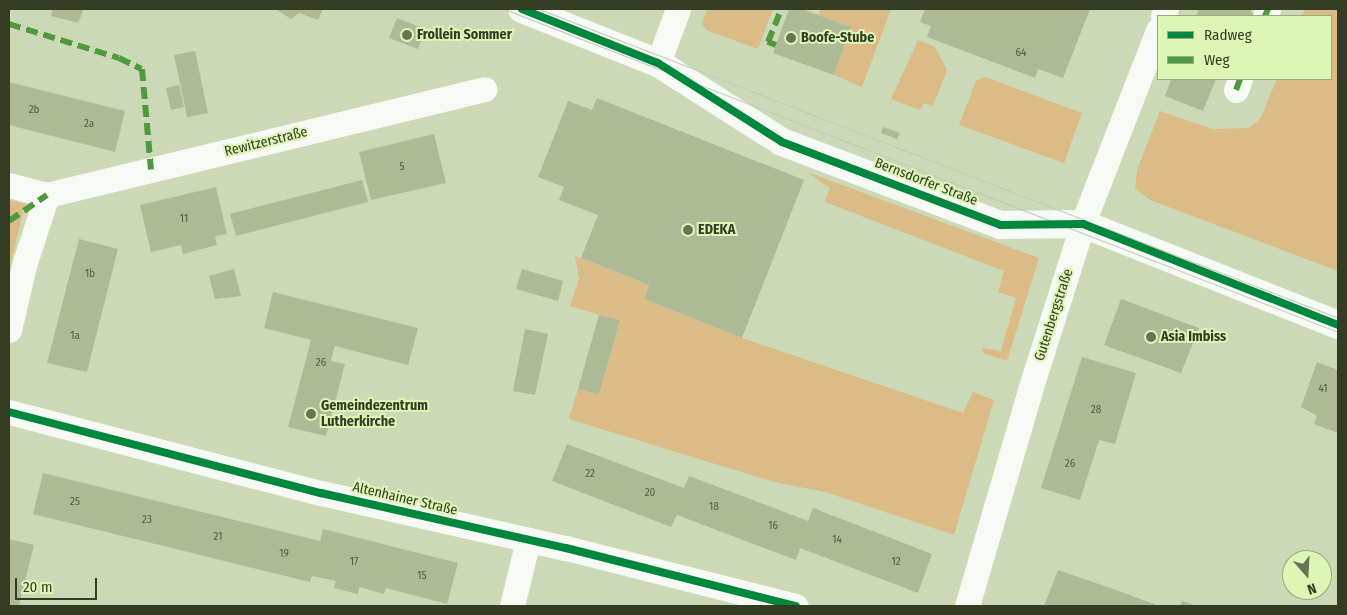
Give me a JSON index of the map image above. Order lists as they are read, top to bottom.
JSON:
{
  "streets": {
    "street": [
      "Rewitzerstraße",
      "Bernsdorfer Straße",
      "Gutenbergstraße",
      "Altenhainer Straße"
    ]
  },
  "crossings": [
    ["Bernsdorfer Straße", "Gutenbergstraße"]
  ],
  "places": [
    "Frollein Sommer",
    "Boofe-Stube",
    "EDEKA",
    "Asia Imbiss",
    "Gemeindezentrum Lutherkirche"
  ],
  "house_numbers": [
    "64",
    "2b",
    "2a",
    "5",
    "11",
    "1b",
    "1a",
    "26",
    "41",
    "28",
    "26",
    "22",
    "20",
    "25",
    "18",
    "23",
    "16",
    "21",
    "14",
    "19",
    "17",
    "12",
    "15"
  ],
  "legend": ["Radweg", "Weg"],
  "scale_bar": "20 m",
  "north": "bottom"
}
